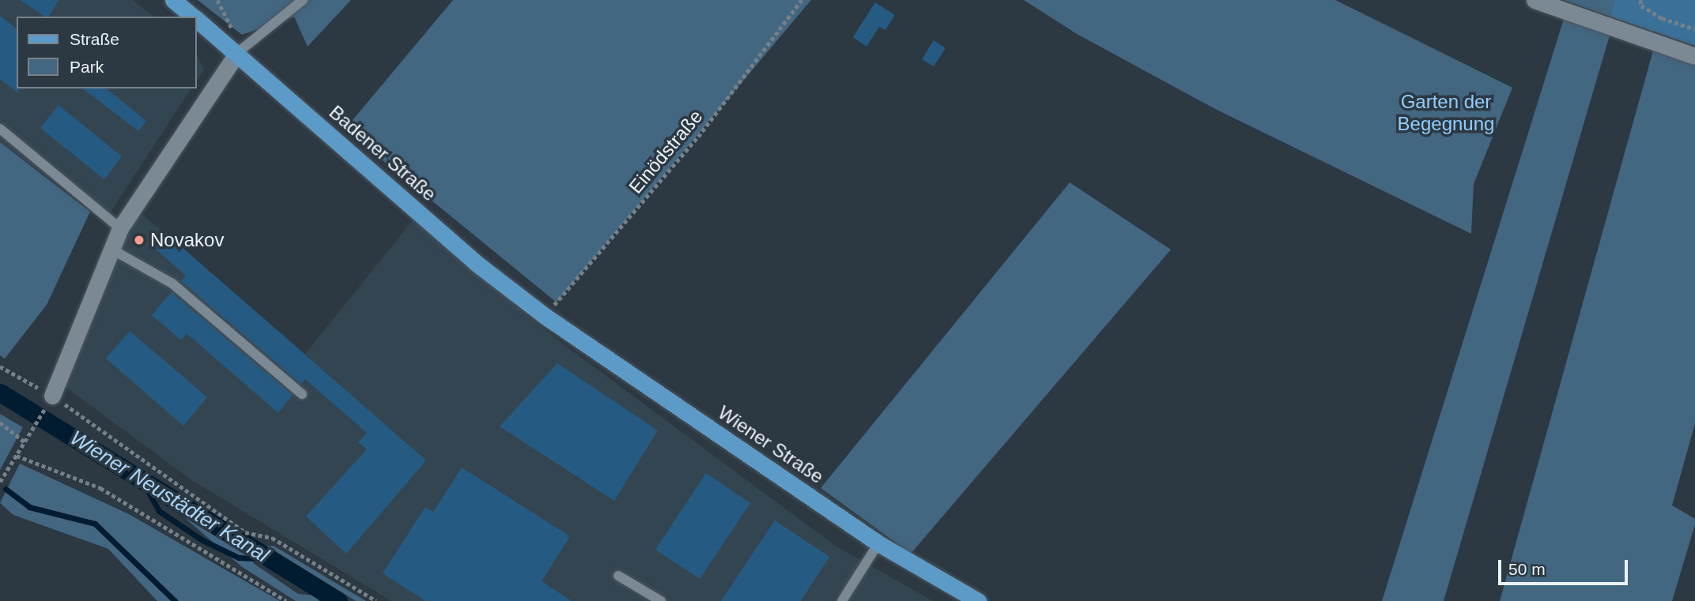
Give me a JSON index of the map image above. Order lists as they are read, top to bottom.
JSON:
{
  "streets": {
    "main road": ["Badener Straße", "Wiener Straße"],
    "path": ["Einödstraße"]
  },
  "crossings": [
    ["Einödstraße", "Badener Straße"],
    ["Einödstraße", "Wiener Straße"],
    ["Badener Straße", "Wiener Straße"]
  ],
  "water": ["Wiener Neustädter Kanal"],
  "parks": ["Garten der Begegnung"],
  "places": ["Novakov"],
  "legend": ["Straße", "Park"],
  "scale_bar": "50 m"
}
